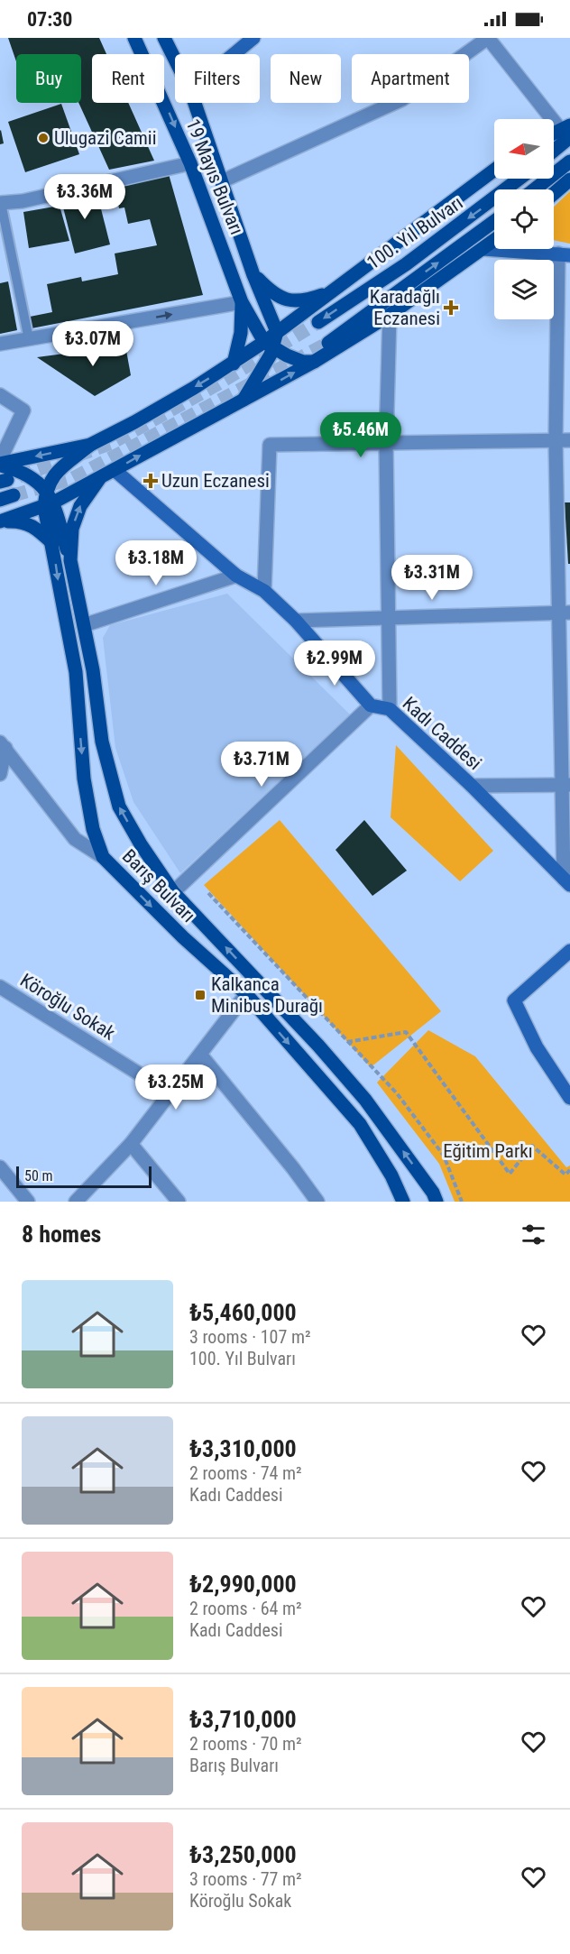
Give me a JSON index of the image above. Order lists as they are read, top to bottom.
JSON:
{
  "streets": {
    "main road": ["19 Mayıs Bulvarı", "100. Yıl Bulvarı", "Barış Bulvarı"],
    "street": ["Kadı Caddesi", "Köroğlu Sokak"]
  },
  "parks": ["Eğitim Parkı"],
  "places": {
    "other": ["Ulugazi Camii"],
    "health": ["Karadağlı Eczanesi", "Uzun Eczanesi"],
    "transit": ["Kalkanca Minibus Durağı"]
  },
  "scale_bar": "50 m",
  "north": "left",
  "page": {
    "status": "07:30",
    "chip": [
      "Buy",
      "Rent",
      "Filters",
      "New",
      "Apartment"
    ],
    "price": [
      "₺3.36M",
      "₺3.07M",
      "₺5.46M",
      "₺3.18M",
      "₺3.31M",
      "₺2.99M",
      "₺3.71M",
      "₺3.25M"
    ],
    "scale": "50 m",
    "heading": "8 homes",
    "list": [
      {
        "name": "₺5,460,000",
        "note": "3 rooms · 107 m² · 100. Yıl Bulvarı"
      },
      {
        "name": "₺3,310,000",
        "note": "2 rooms · 74 m² · Kadı Caddesi"
      },
      {
        "name": "₺2,990,000",
        "note": "2 rooms · 64 m² · Kadı Caddesi"
      },
      {
        "name": "₺3,710,000",
        "note": "2 rooms · 70 m² · Barış Bulvarı"
      },
      {
        "name": "₺3,250,000",
        "note": "3 rooms · 77 m² · Köroğlu Sokak"
      }
    ]
  }
}
